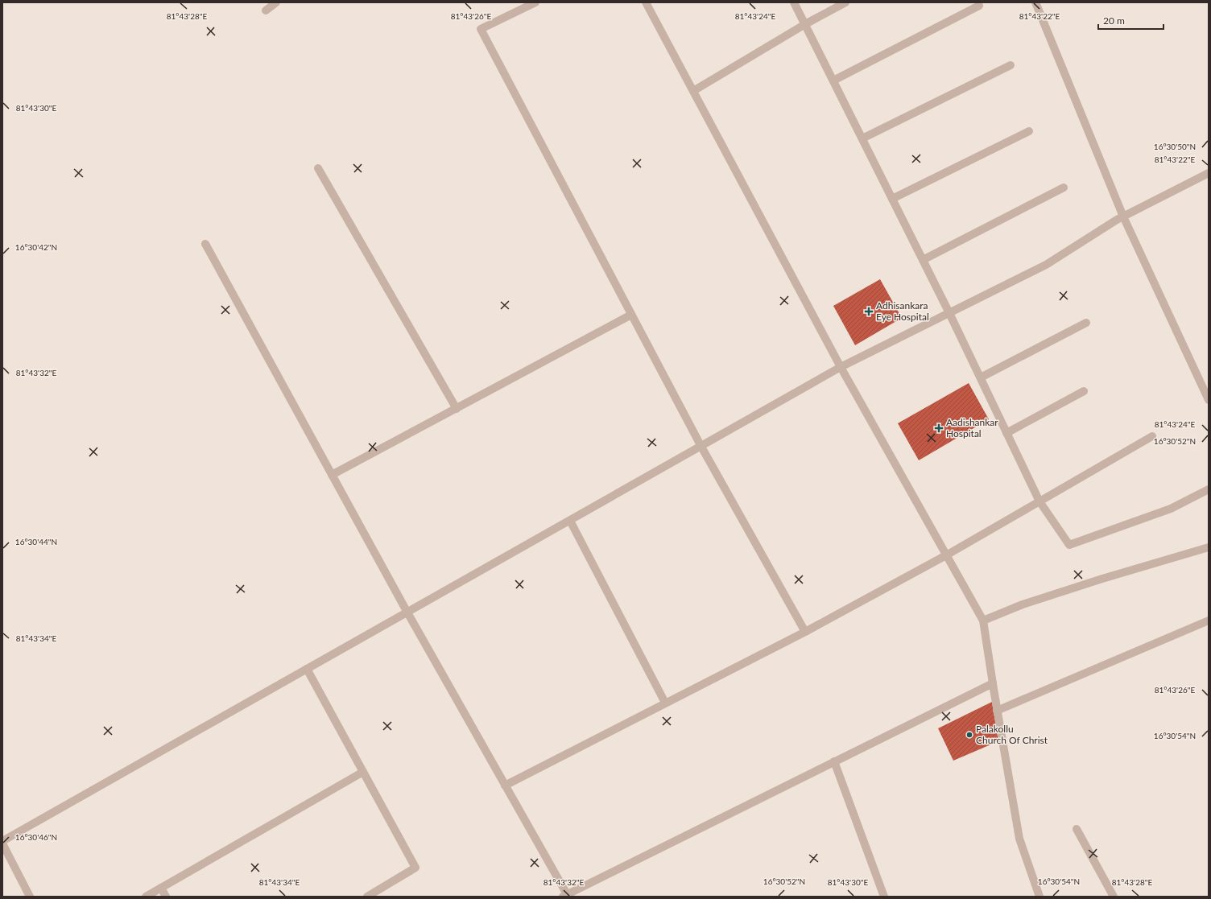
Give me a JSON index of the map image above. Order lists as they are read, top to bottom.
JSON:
{
  "places": {
    "health": ["Adhisankara Eye Hospital", "Aadishankar Hospital"],
    "other": ["Palakollu Church Of Christ"]
  },
  "scale_bar": "20 m",
  "coordinates": [
    "81°43'26\"E",
    "81°43'24\"E",
    "81°43'28\"E",
    "81°43'22\"E",
    "81°43'30\"E",
    "16°30'50\"N",
    "16°30'42\"N",
    "81°43'32\"E",
    "16°30'52\"N",
    "16°30'44\"N",
    "81°43'34\"E",
    "16°30'54\"N",
    "16°30'46\"N"
  ]
}
